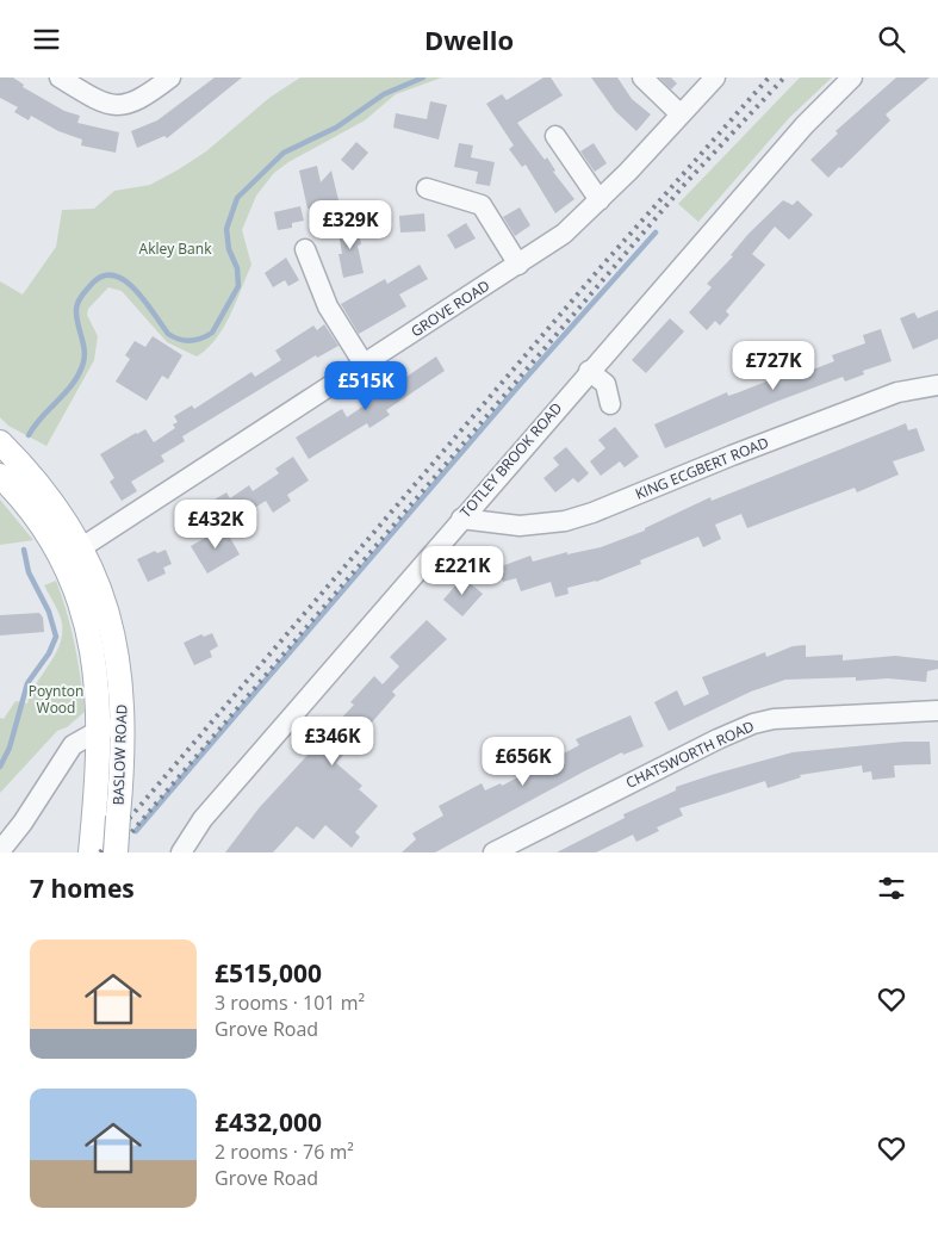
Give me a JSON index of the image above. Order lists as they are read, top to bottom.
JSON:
{
  "streets": {
    "main road": ["BASLOW ROAD"],
    "street": [
      "GROVE ROAD",
      "TOTLEY BROOK ROAD",
      "KING ECGBERT ROAD",
      "CHATSWORTH ROAD"
    ]
  },
  "crossings": [
    ["GROVE ROAD", "BASLOW ROAD"],
    ["TOTLEY BROOK ROAD", "KING ECGBERT ROAD"]
  ],
  "parks": ["Akley Bank", "Poynton Wood"],
  "page": {
    "header": "Dwello",
    "price": [
      "£329K",
      "£727K",
      "£515K",
      "£432K",
      "£221K",
      "£346K",
      "£656K"
    ],
    "heading": "7 homes",
    "list": [
      {
        "name": "£515,000",
        "note": "3 rooms · 101 m² · Grove Road"
      },
      {
        "name": "£432,000",
        "note": "2 rooms · 76 m² · Grove Road"
      }
    ]
  }
}
